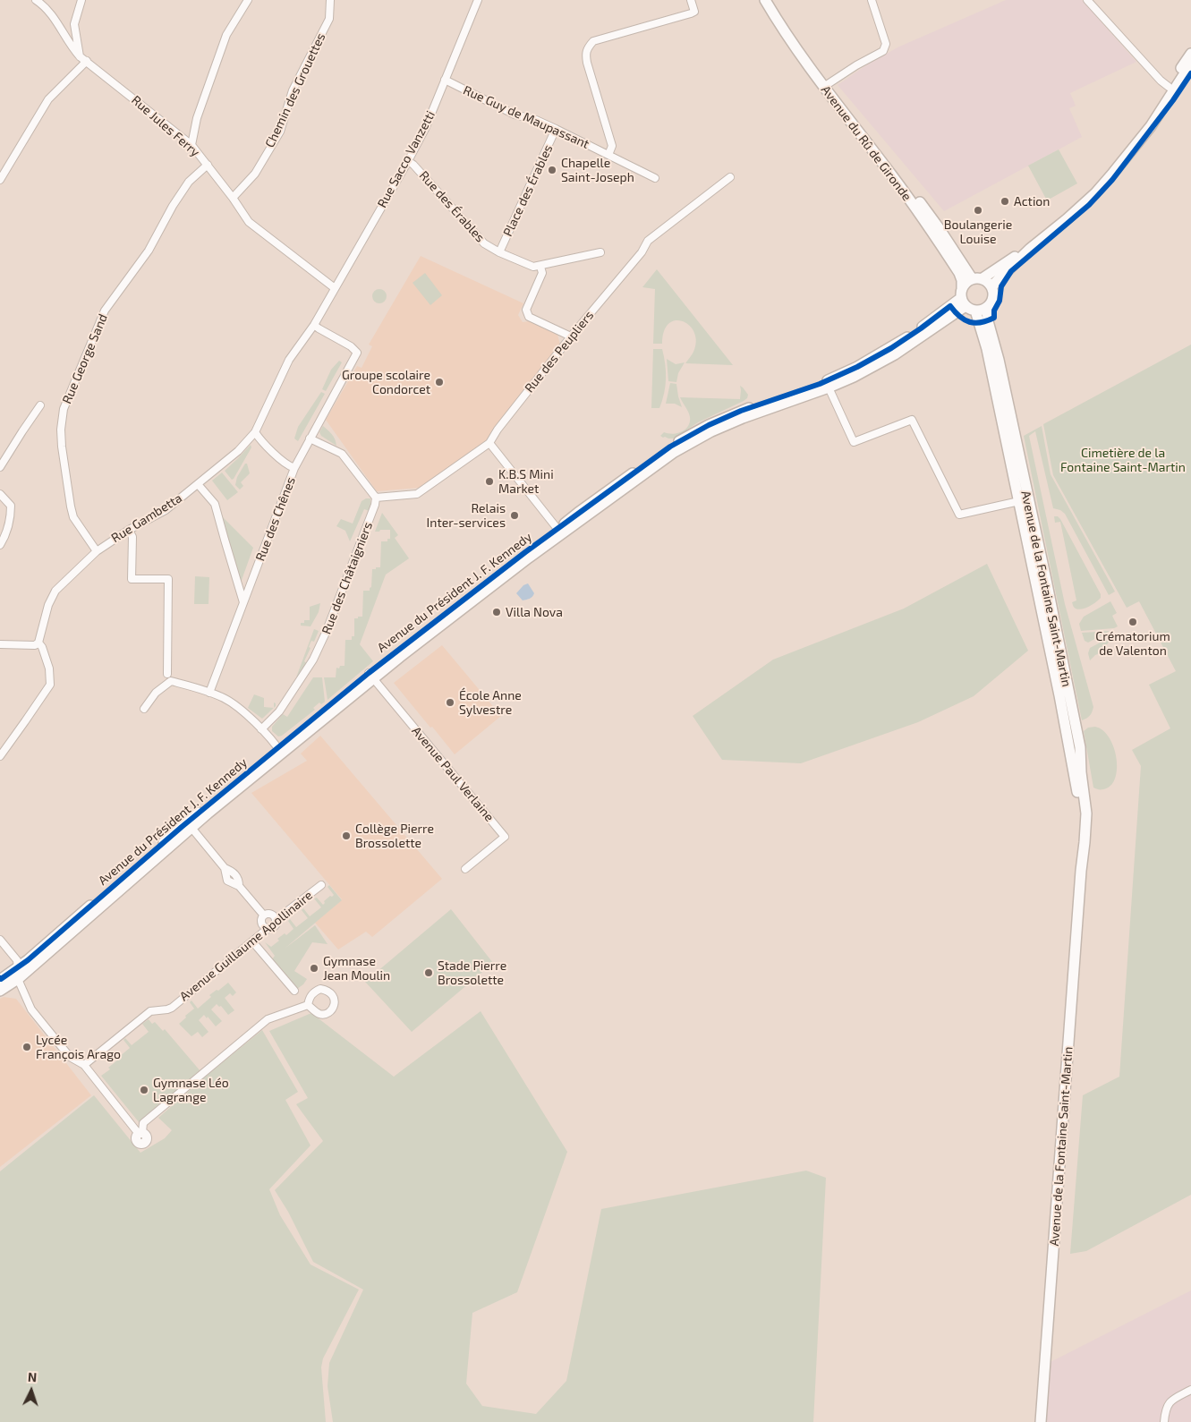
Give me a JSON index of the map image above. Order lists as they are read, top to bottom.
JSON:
{
  "streets": {
    "main road": ["Avenue du Rû de Gironde", "Avenue de la Fontaine Saint-Martin", "Avenue du Président J. F. Kennedy"],
    "street": [
      "Chemin des Grouettes",
      "Rue Guy de Maupassant",
      "Rue Jules Ferry",
      "Rue Sacco Vanzetti",
      "Place des Érables",
      "Rue des Érables",
      "Rue des Peupliers",
      "Rue George Sand",
      "Rue Gambetta",
      "Rue des Chênes",
      "Rue des Châtaigniers",
      "Avenue Paul Verlaine",
      "Avenue Guillaume Apollinaire"
    ]
  },
  "crossings": [
    ["Chemin des Grouettes", "Rue Jules Ferry"],
    ["Rue Guy de Maupassant", "Rue Sacco Vanzetti"],
    ["Rue Guy de Maupassant", "Place des Érables"],
    ["Rue Jules Ferry", "Rue Sacco Vanzetti"],
    ["Rue Jules Ferry", "Rue George Sand"],
    ["Rue Jules Ferry", "Rue Gambetta"],
    ["Avenue du Rû de Gironde", "Avenue de la Fontaine Saint-Martin"],
    ["Avenue du Rû de Gironde", "Avenue du Président J. F. Kennedy"],
    ["Rue Sacco Vanzetti", "Rue des Érables"],
    ["Rue Sacco Vanzetti", "Rue Gambetta"],
    ["Place des Érables", "Rue des Érables"],
    ["Rue des Peupliers", "Rue des Châtaigniers"],
    ["Rue George Sand", "Rue Gambetta"],
    ["Rue Gambetta", "Rue des Chênes"],
    ["Avenue de la Fontaine Saint-Martin", "Avenue du Président J. F. Kennedy"],
    ["Avenue du Président J. F. Kennedy", "Avenue Paul Verlaine"]
  ],
  "parks": ["Cimetière de la Fontaine Saint-Martin"],
  "places": [
    "Chapelle Saint-Joseph",
    "Action",
    "Boulangerie Louise",
    "Groupe scolaire Condorcet",
    "K.B.S Mini Market",
    "Relais Inter-services",
    "Villa Nova",
    "Crématorium de Valenton",
    "École Anne Sylvestre",
    "Collège Pierre Brossolette",
    "Gymnase Jean Moulin",
    "Stade Pierre Brossolette",
    "Lycée François Arago",
    "Gymnase Léo Lagrange"
  ],
  "north": "top"
}
